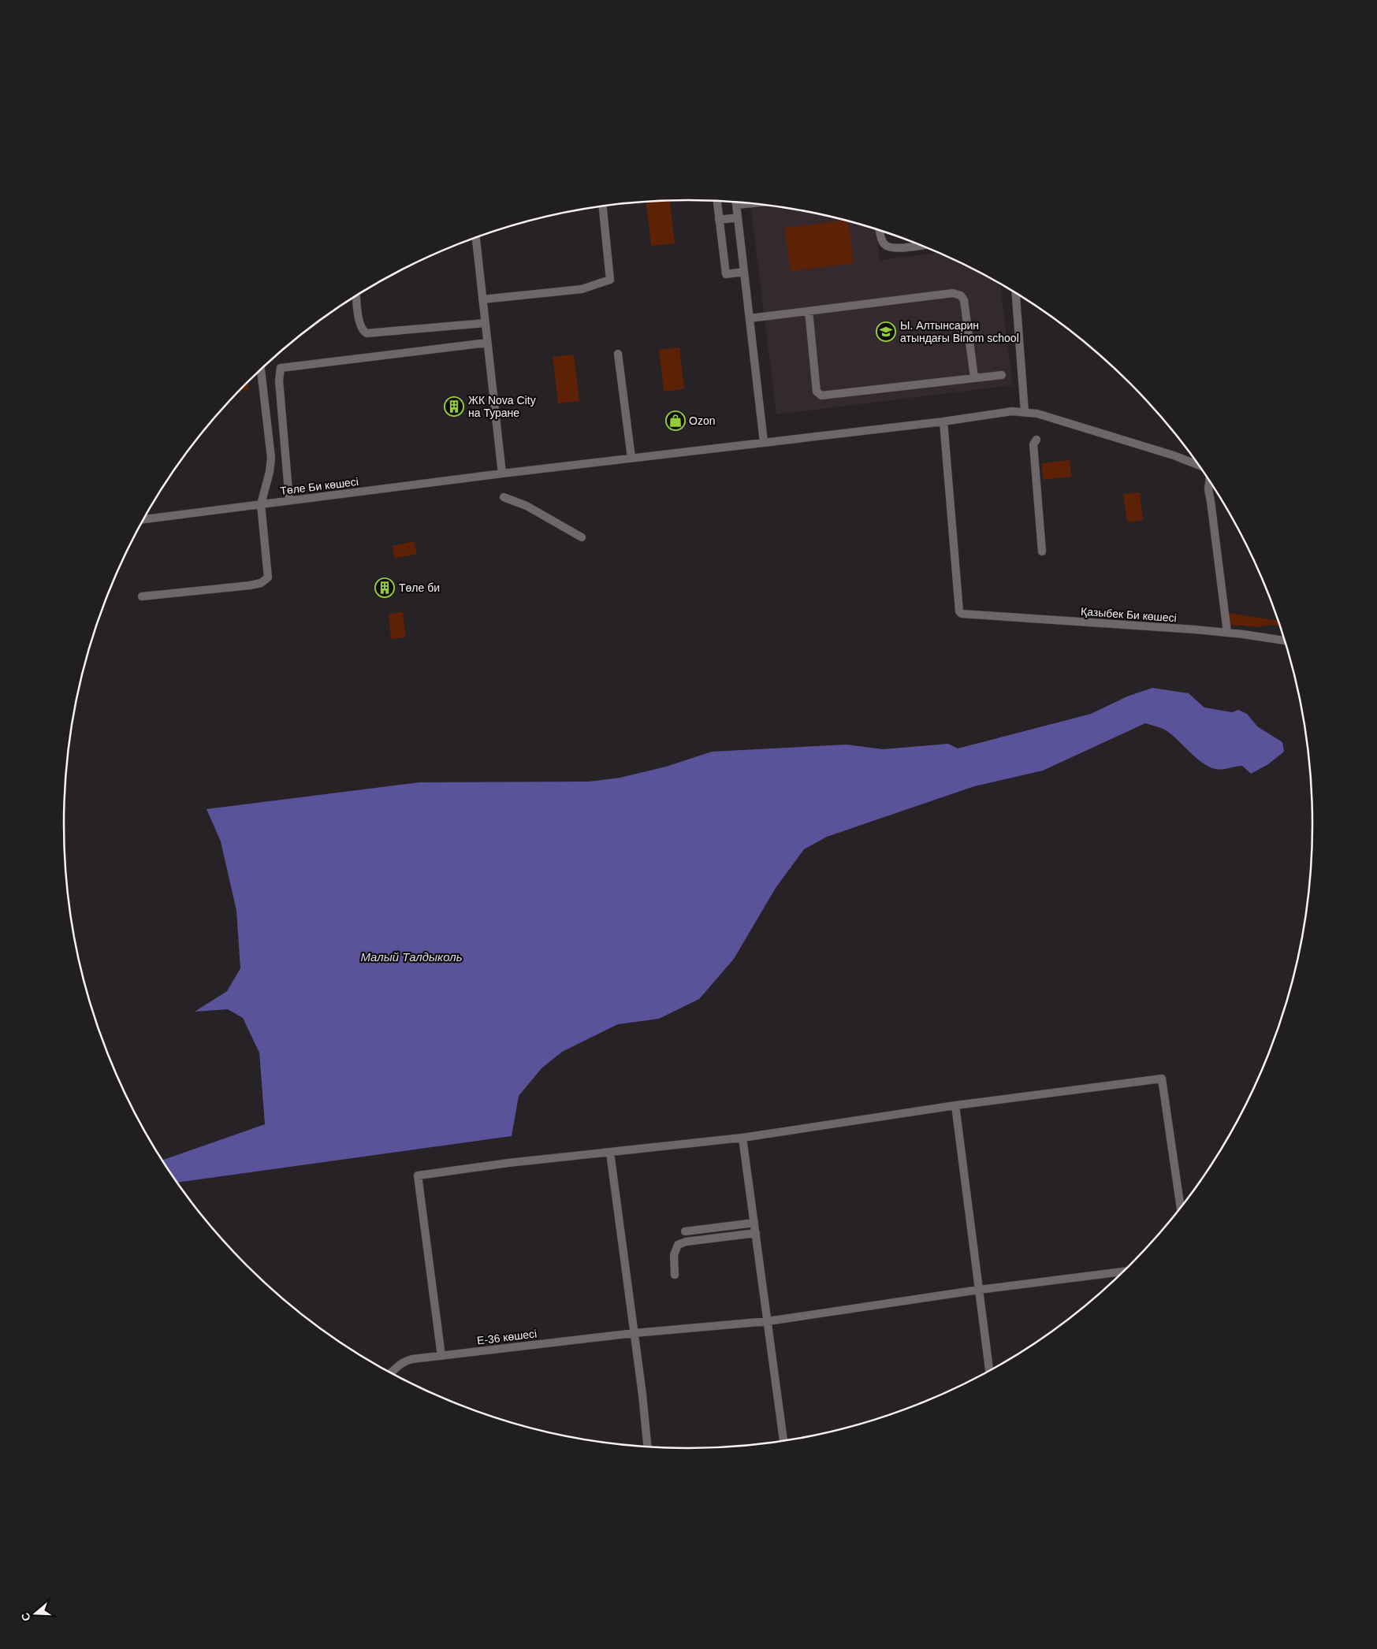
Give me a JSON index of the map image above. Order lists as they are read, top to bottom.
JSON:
{
  "streets": {
    "street": ["Төле Би көшесі", "Қазыбек Би көшесі", "Е-36 көшесі"]
  },
  "crossings": [
    ["Төле Би көшесі", "Қазыбек Би көшесі"]
  ],
  "water": ["Малый Талдыколь"],
  "places": {
    "school or university": ["Ы. Алтынсарин атындағы Binom school"],
    "building": ["ЖК Nova City на Туране", "Төле би"],
    "shop": ["Ozon"]
  },
  "north": "left"
}
